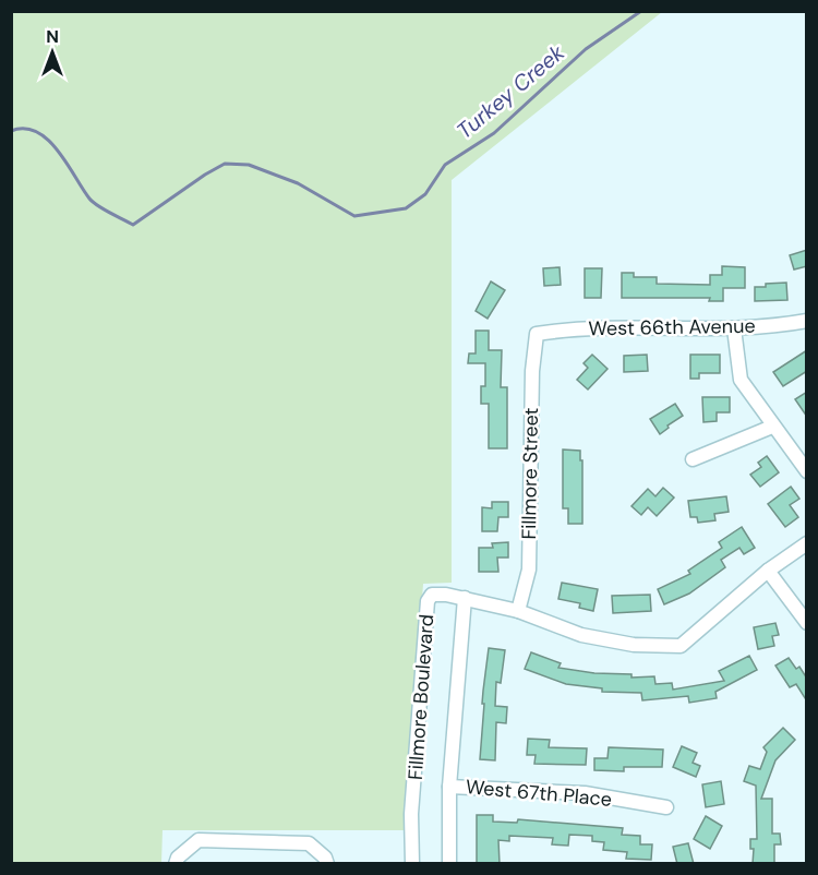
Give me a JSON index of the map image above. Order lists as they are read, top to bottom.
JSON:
{
  "streets": {
    "street": [
      "West 66th Avenue",
      "Fillmore Street",
      "Fillmore Boulevard",
      "West 67th Place"
    ]
  },
  "crossings": [
    ["West 66th Avenue", "Fillmore Street"],
    ["Fillmore Boulevard", "West 67th Place"]
  ],
  "water": ["Turkey Creek"],
  "north": "top"
}
